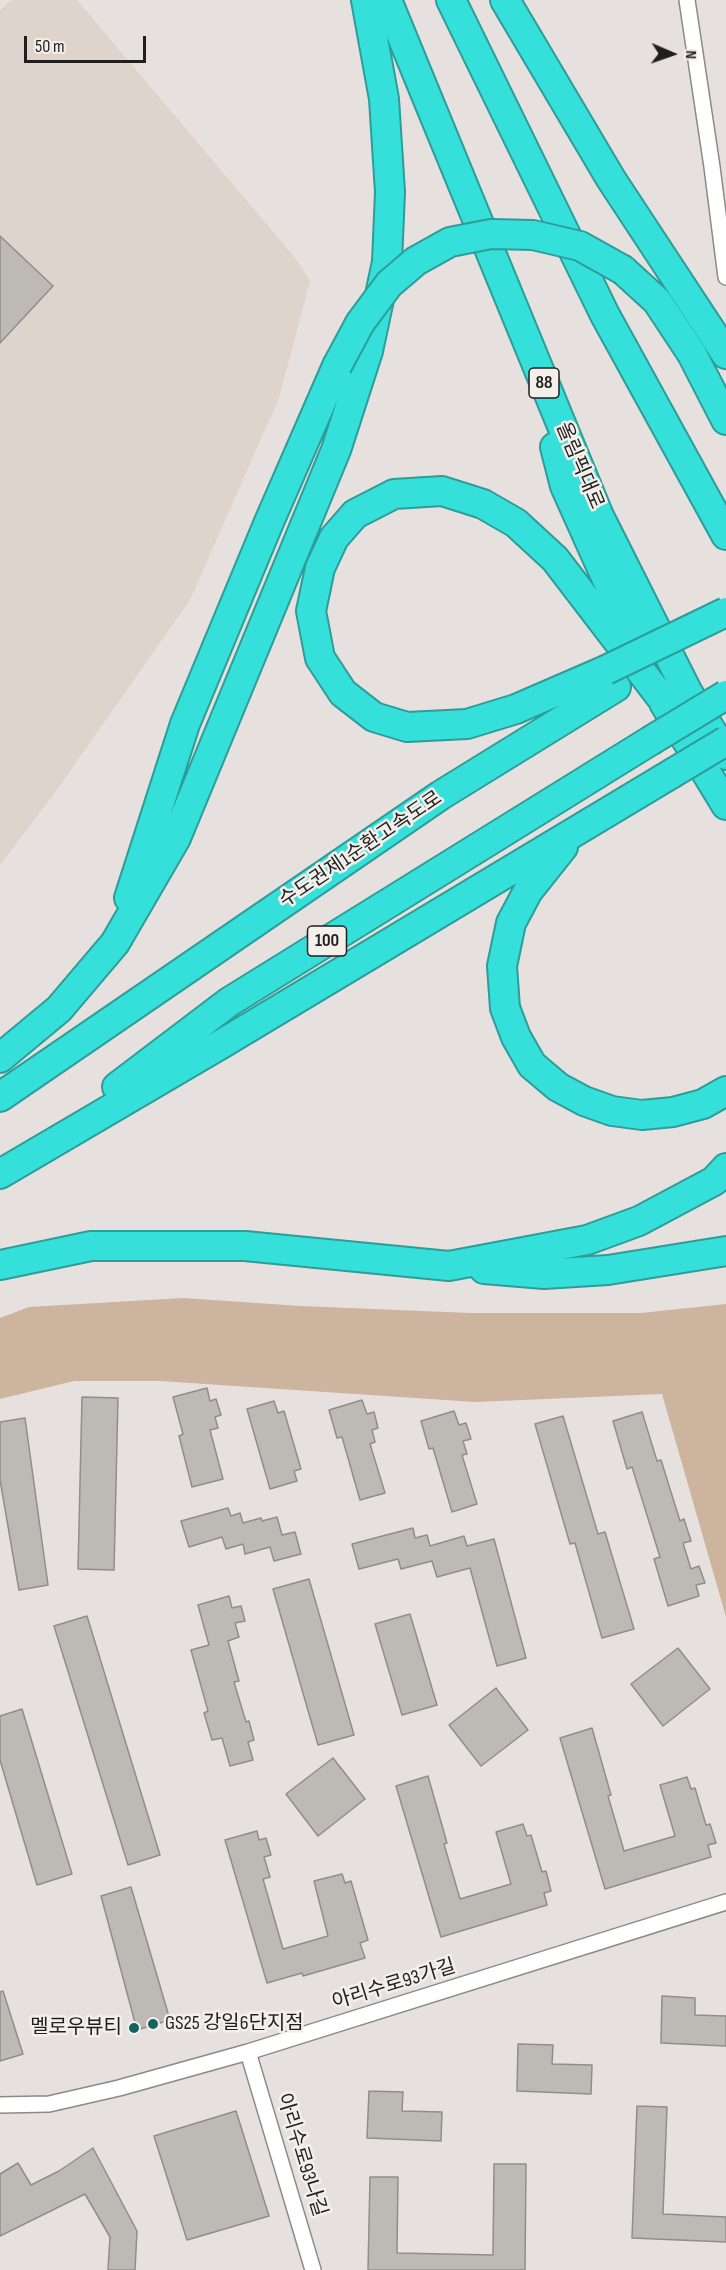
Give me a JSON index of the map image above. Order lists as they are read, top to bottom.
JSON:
{
  "streets": {
    "highway": [
      "88",
      "올림픽대로",
      "수도권제1순환고속도로",
      "100"
    ],
    "street": ["아리수로93가길", "아리수로93나길"]
  },
  "crossings": [
    ["아리수로93가길", "아리수로93나길"]
  ],
  "places": ["GS25 강일6단지점", "멜로우뷰티"],
  "scale_bar": "50 m",
  "north": "right"
}
